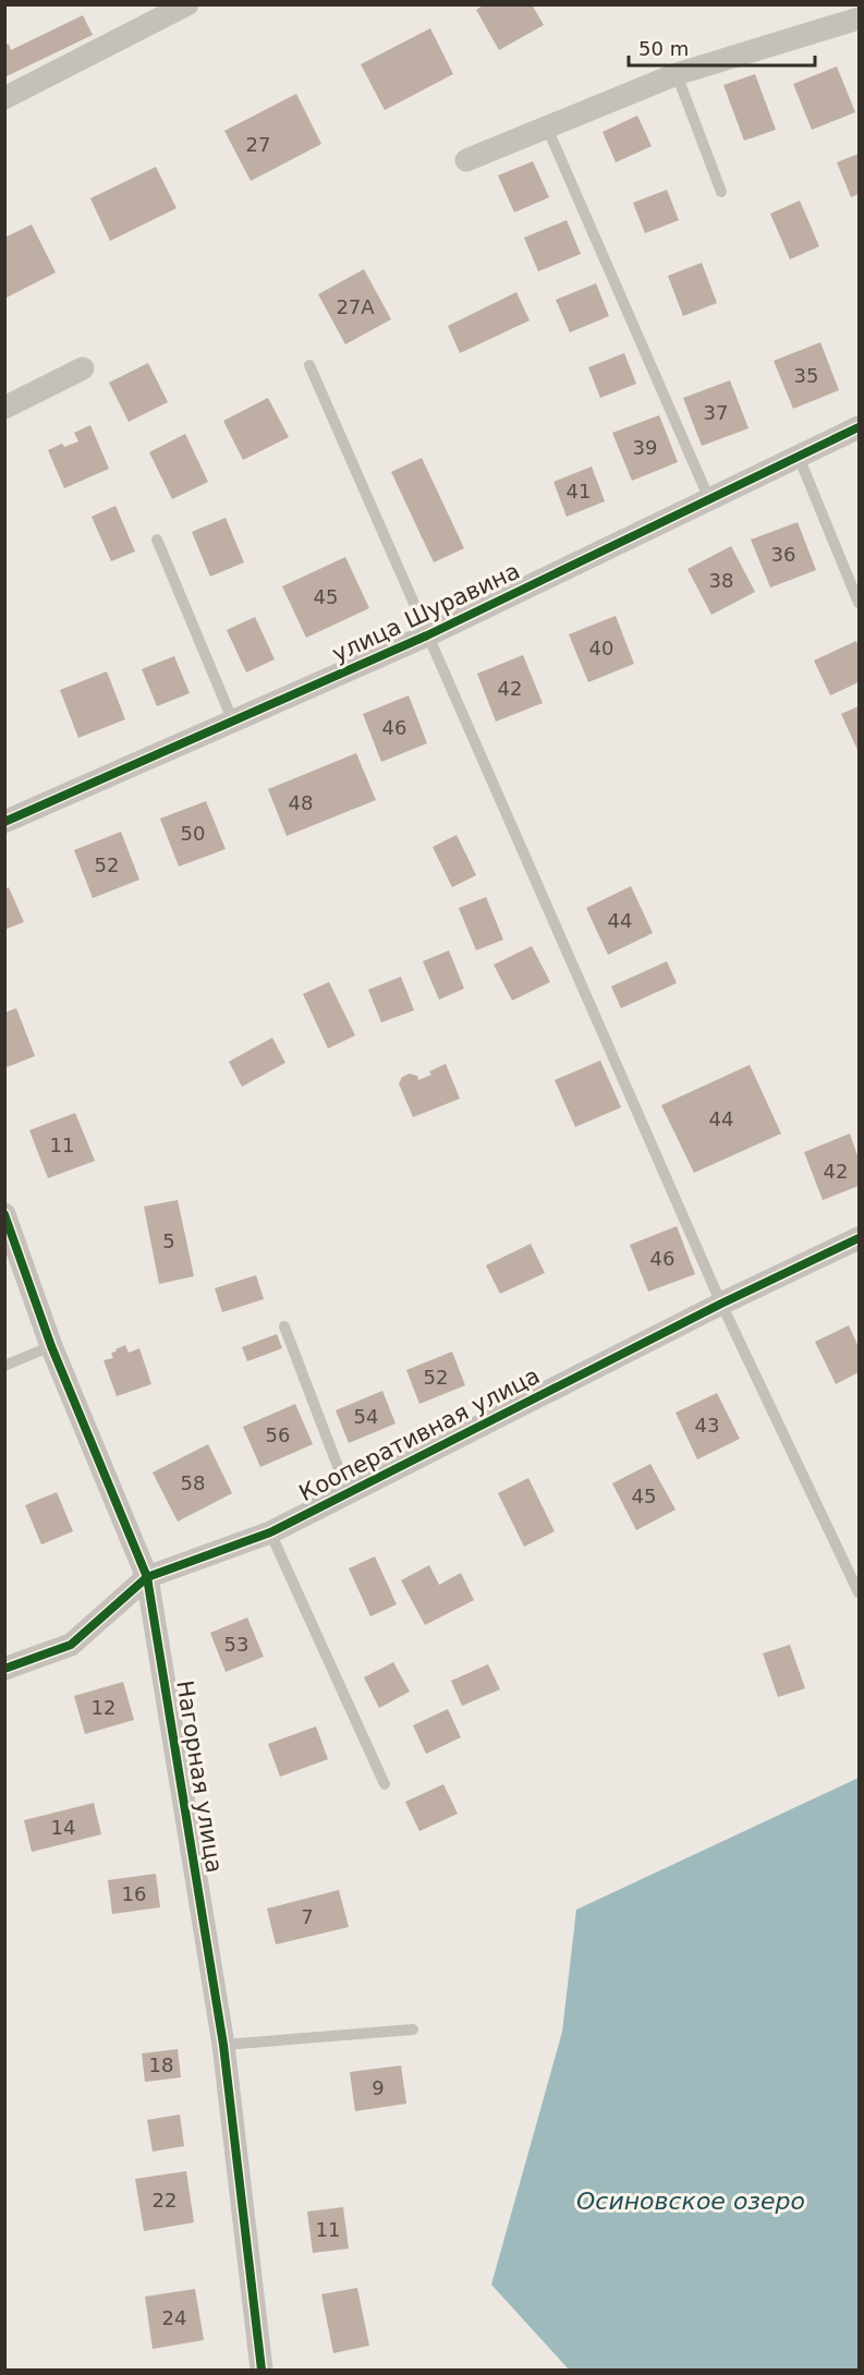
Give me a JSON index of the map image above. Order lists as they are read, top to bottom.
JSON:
{
  "streets": {
    "street": ["улица Шуравина", "Кооперативная улица", "Нагорная улица"]
  },
  "crossings": [
    ["Кооперативная улица", "Нагорная улица"]
  ],
  "water": ["Осиновское озеро"],
  "house_numbers": [
    "27",
    "27А",
    "35",
    "37",
    "39",
    "41",
    "36",
    "38",
    "45",
    "40",
    "42",
    "46",
    "48",
    "50",
    "52",
    "44",
    "44",
    "11",
    "42",
    "5",
    "46",
    "52",
    "54",
    "43",
    "56",
    "58",
    "45",
    "53",
    "12",
    "14",
    "16",
    "7",
    "18",
    "9",
    "22",
    "11",
    "24"
  ],
  "scale_bar": "50 m"
}
